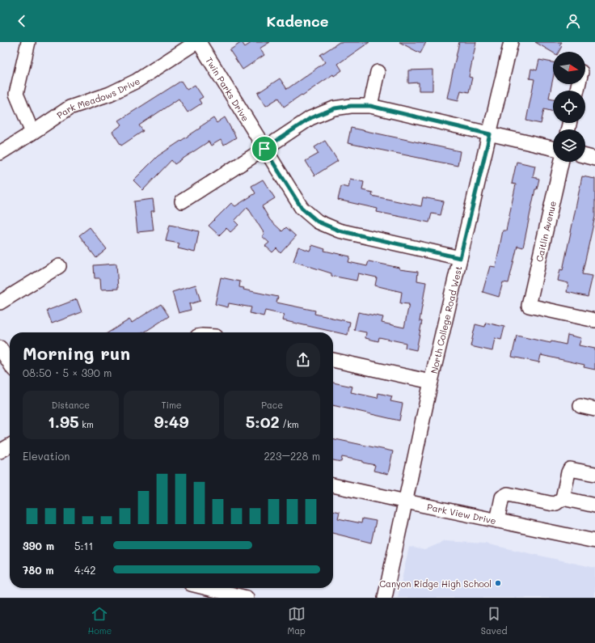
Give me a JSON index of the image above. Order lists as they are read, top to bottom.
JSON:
{
  "streets": {
    "street": [
      "Twin Parks Drive",
      "Park Meadows Drive",
      "Caitlin Avenue",
      "North College Road West",
      "Park View Drive"
    ]
  },
  "crossings": [
    ["Twin Parks Drive", "Park Meadows Drive"],
    ["Twin Parks Drive", "North College Road West"],
    ["North College Road West", "Park View Drive"]
  ],
  "places": ["Canyon Ridge High School"],
  "north": "right",
  "page": {
    "header": "Kadence",
    "heading": ["Morning run", "08:50 · 5 × 390 m"],
    "stats": [
      ["Distance", "1.95 km"],
      ["Time", "9:49"],
      ["Pace", "5:02 /km"]
    ],
    "chart": ["Elevation", "223–228 m"],
    "list": [
      {
        "name": "390 m",
        "note": "5:11"
      },
      {
        "name": "780 m",
        "note": "4:42"
      }
    ],
    "tabs": ["Home", "Map", "Saved"]
  }
}
